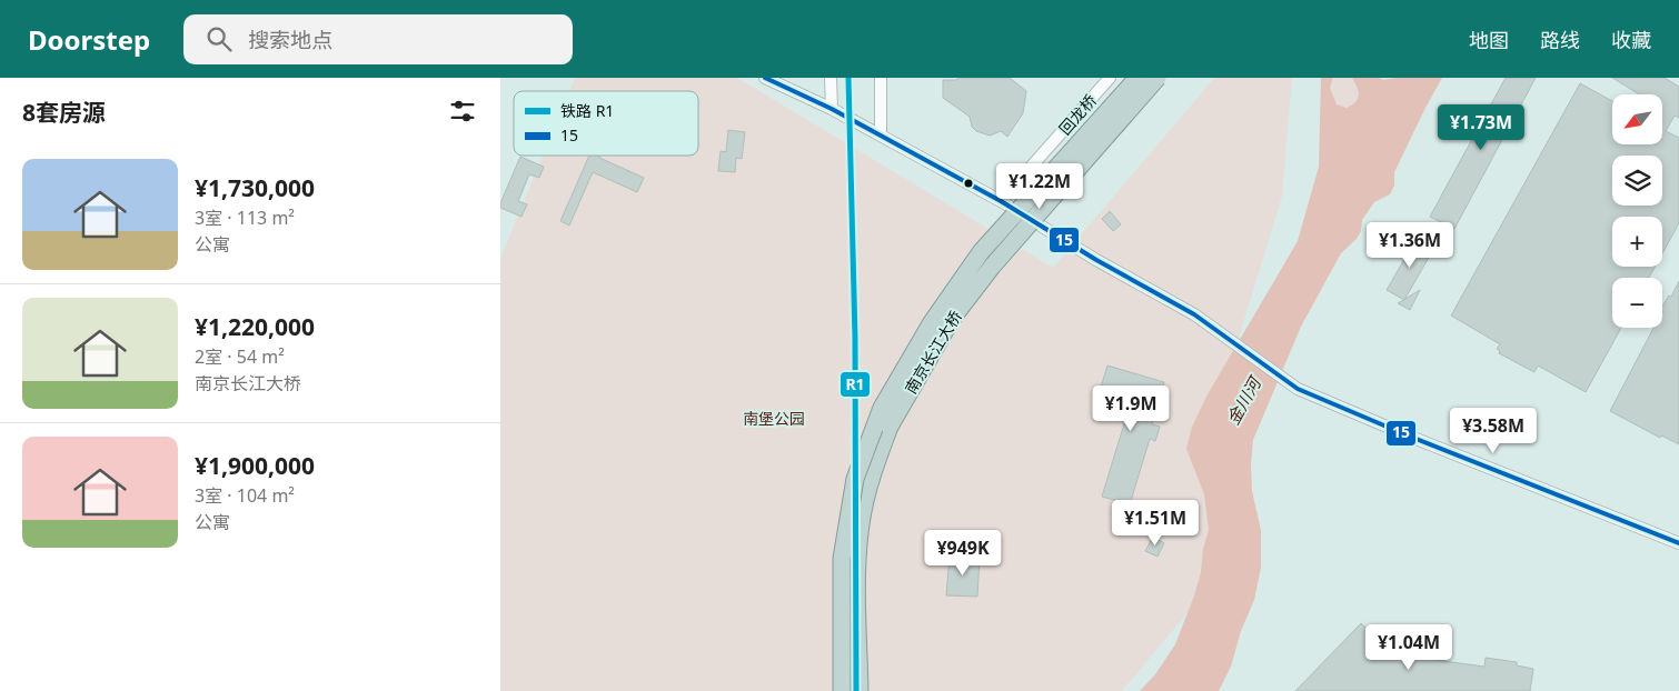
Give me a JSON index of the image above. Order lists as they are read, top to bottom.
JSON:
{
  "streets": {
    "highway": ["南京长江大桥"],
    "street": ["回龙桥"]
  },
  "water": ["金川河"],
  "parks": ["南堡公园"],
  "lines": ["rail line R1", "transit line 15"],
  "legend": ["铁路 R1", "15"],
  "north": "bottom left",
  "page": {
    "header": "Doorstep",
    "search": "搜索地点",
    "nav": ["地图", "路线", "收藏"],
    "heading": "8套房源",
    "map_buttons": ["+", "−"],
    "price": [
      "¥1.73M",
      "¥1.22M",
      "¥1.36M",
      "¥1.9M",
      "¥3.58M",
      "¥1.51M",
      "¥949K",
      "¥1.04M"
    ],
    "list": [
      {
        "name": "¥1,730,000",
        "note": "3室 · 113 m² · 公寓"
      },
      {
        "name": "¥1,220,000",
        "note": "2室 · 54 m² · 南京长江大桥"
      },
      {
        "name": "¥1,900,000",
        "note": "3室 · 104 m² · 公寓"
      }
    ]
  }
}
